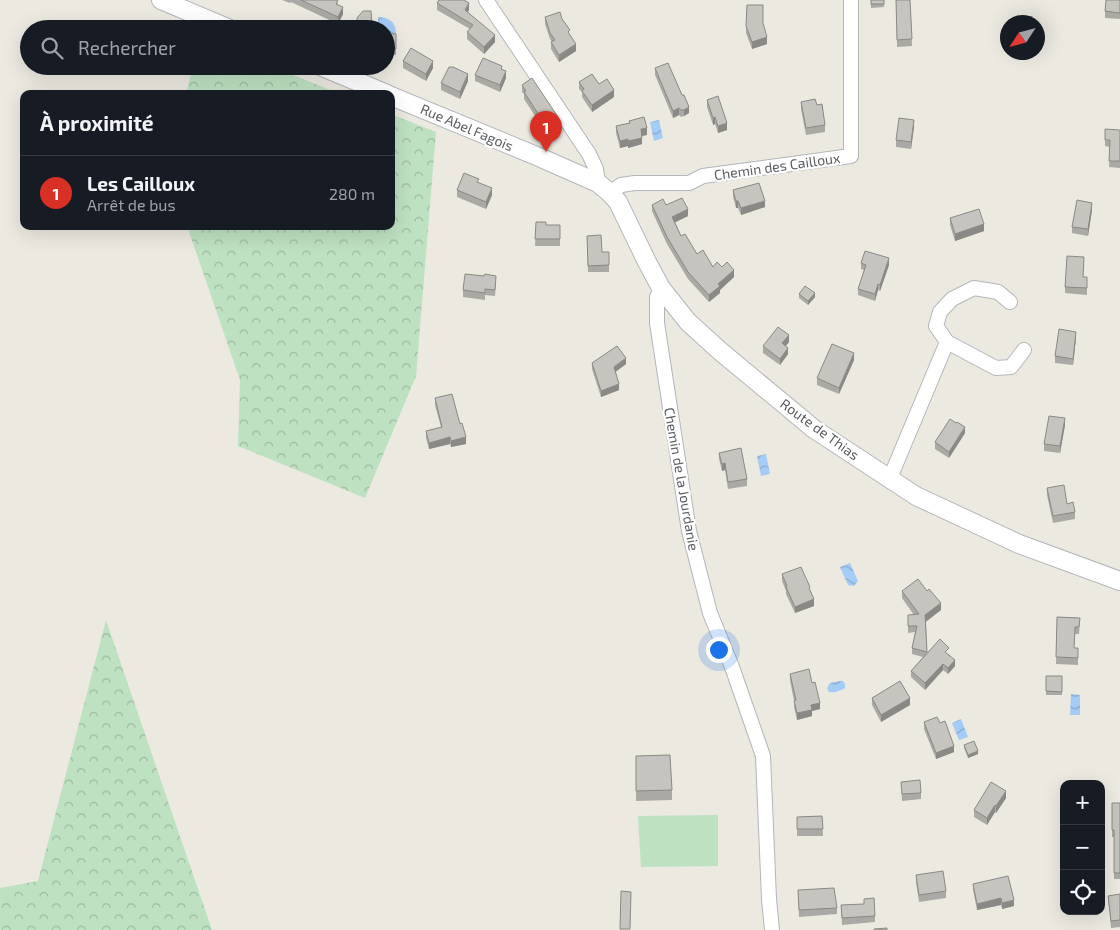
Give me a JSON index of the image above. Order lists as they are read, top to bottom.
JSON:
{
  "streets": {
    "street": [
      "Rue Abel Fagois",
      "Chemin des Cailloux",
      "Route de Thias",
      "Chemin de la Jourdanie"
    ]
  },
  "crossings": [
    ["Rue Abel Fagois", "Chemin des Cailloux"],
    ["Rue Abel Fagois", "Route de Thias"],
    ["Chemin des Cailloux", "Route de Thias"],
    ["Route de Thias", "Chemin de la Jourdanie"]
  ],
  "north": "bottom left",
  "page": {
    "search": "Rechercher",
    "heading": "À proximité",
    "pins": "1",
    "list": [
      {
        "mark": "1",
        "name": "Les Cailloux",
        "note": "Arrêt de bus",
        "value": "280 m"
      }
    ],
    "map_buttons": ["+", "−"]
  }
}
